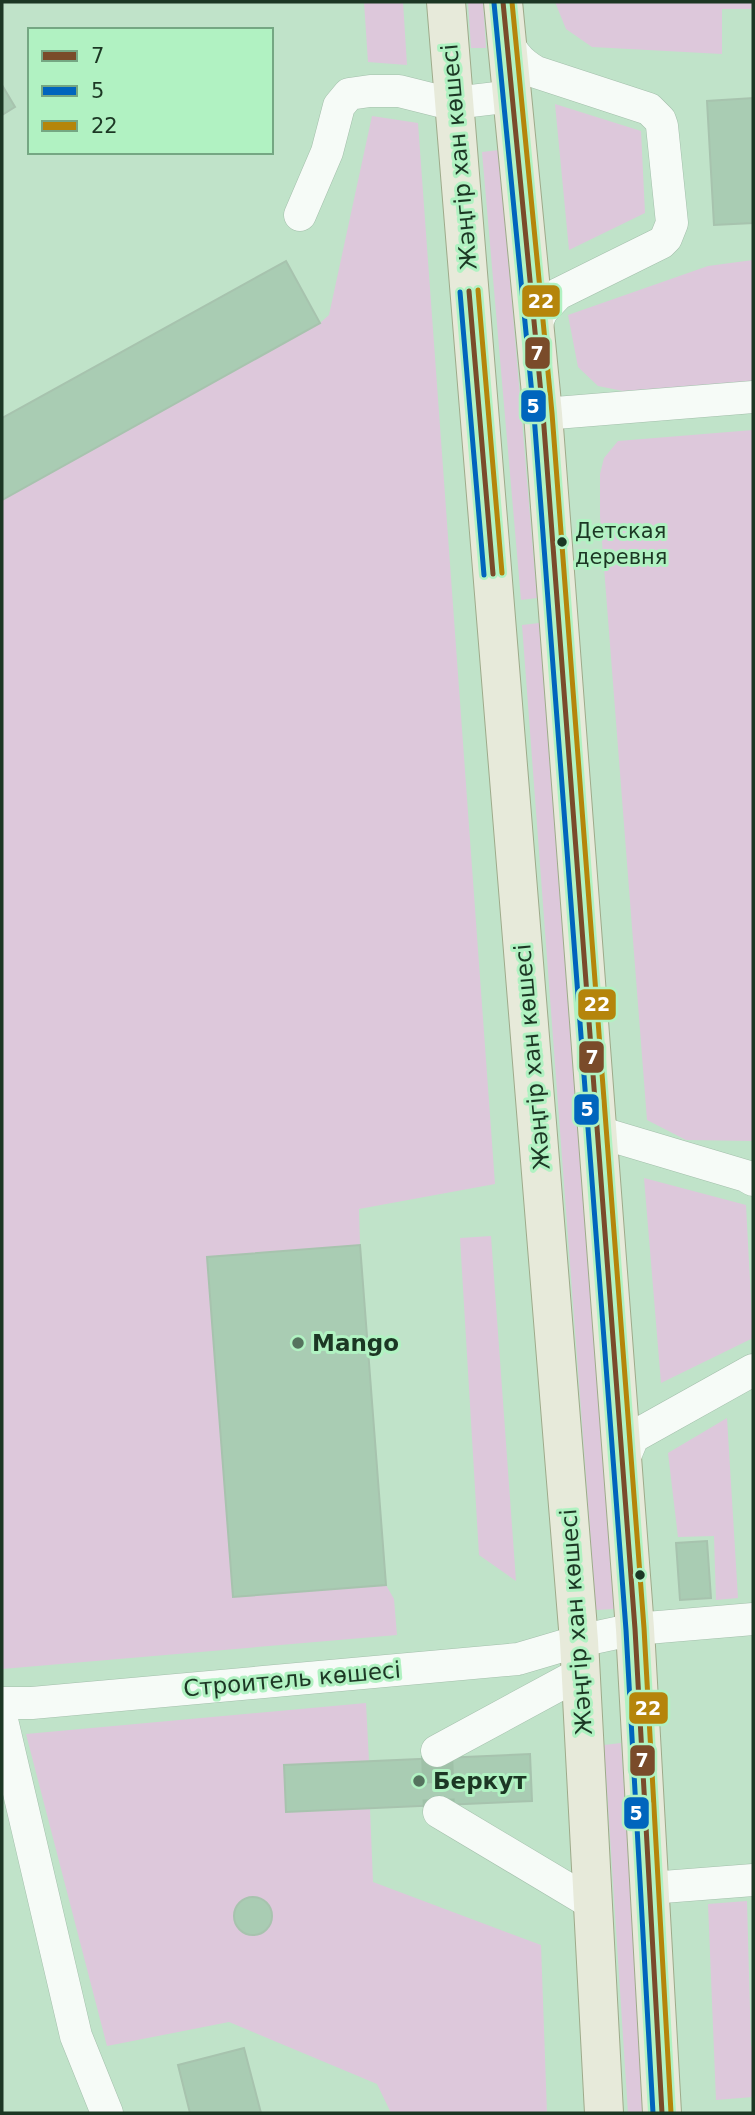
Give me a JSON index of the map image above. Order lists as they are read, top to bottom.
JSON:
{
  "streets": {
    "main road": ["Жәңгір хан көшесі"],
    "street": ["Строитель көшесі"]
  },
  "crossings": [
    ["Жәңгір хан көшесі", "Строитель көшесі"]
  ],
  "places": ["Детская деревня", "Mango", "Беркут"],
  "lines": ["transit line 7", "transit line 22", "transit line 5"],
  "legend": ["7", "5", "22"]
}
